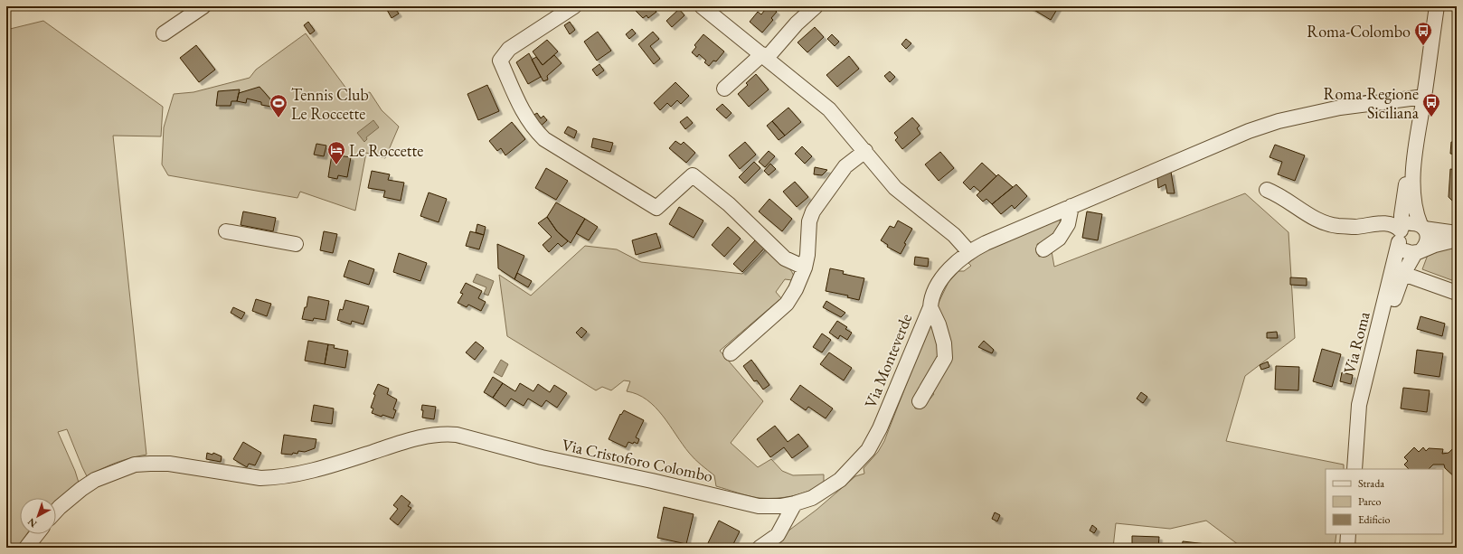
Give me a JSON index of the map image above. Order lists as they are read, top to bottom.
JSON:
{
  "streets": {
    "street": ["Via Roma", "Via Monteverde", "Via Cristoforo Colombo"]
  },
  "crossings": [
    ["Via Monteverde", "Via Cristoforo Colombo"]
  ],
  "places": {
    "bus stop": ["Roma-Colombo", "Roma-Regione Siciliana"],
    "sports": ["Tennis Club Le Roccette"],
    "hotel": ["Le Roccette"]
  },
  "legend": ["Strada", "Parco", "Edificio"],
  "north": "bottom left"
}
